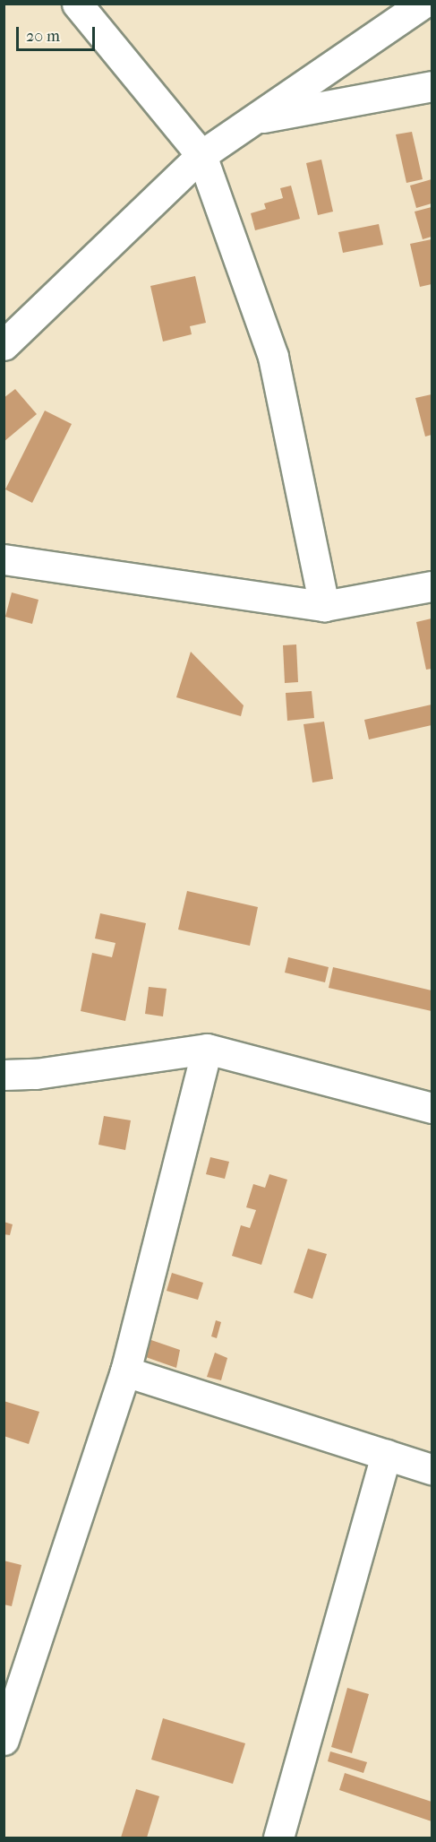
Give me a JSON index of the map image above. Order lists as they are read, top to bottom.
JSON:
{
  "scale_bar": "20 m"
}
